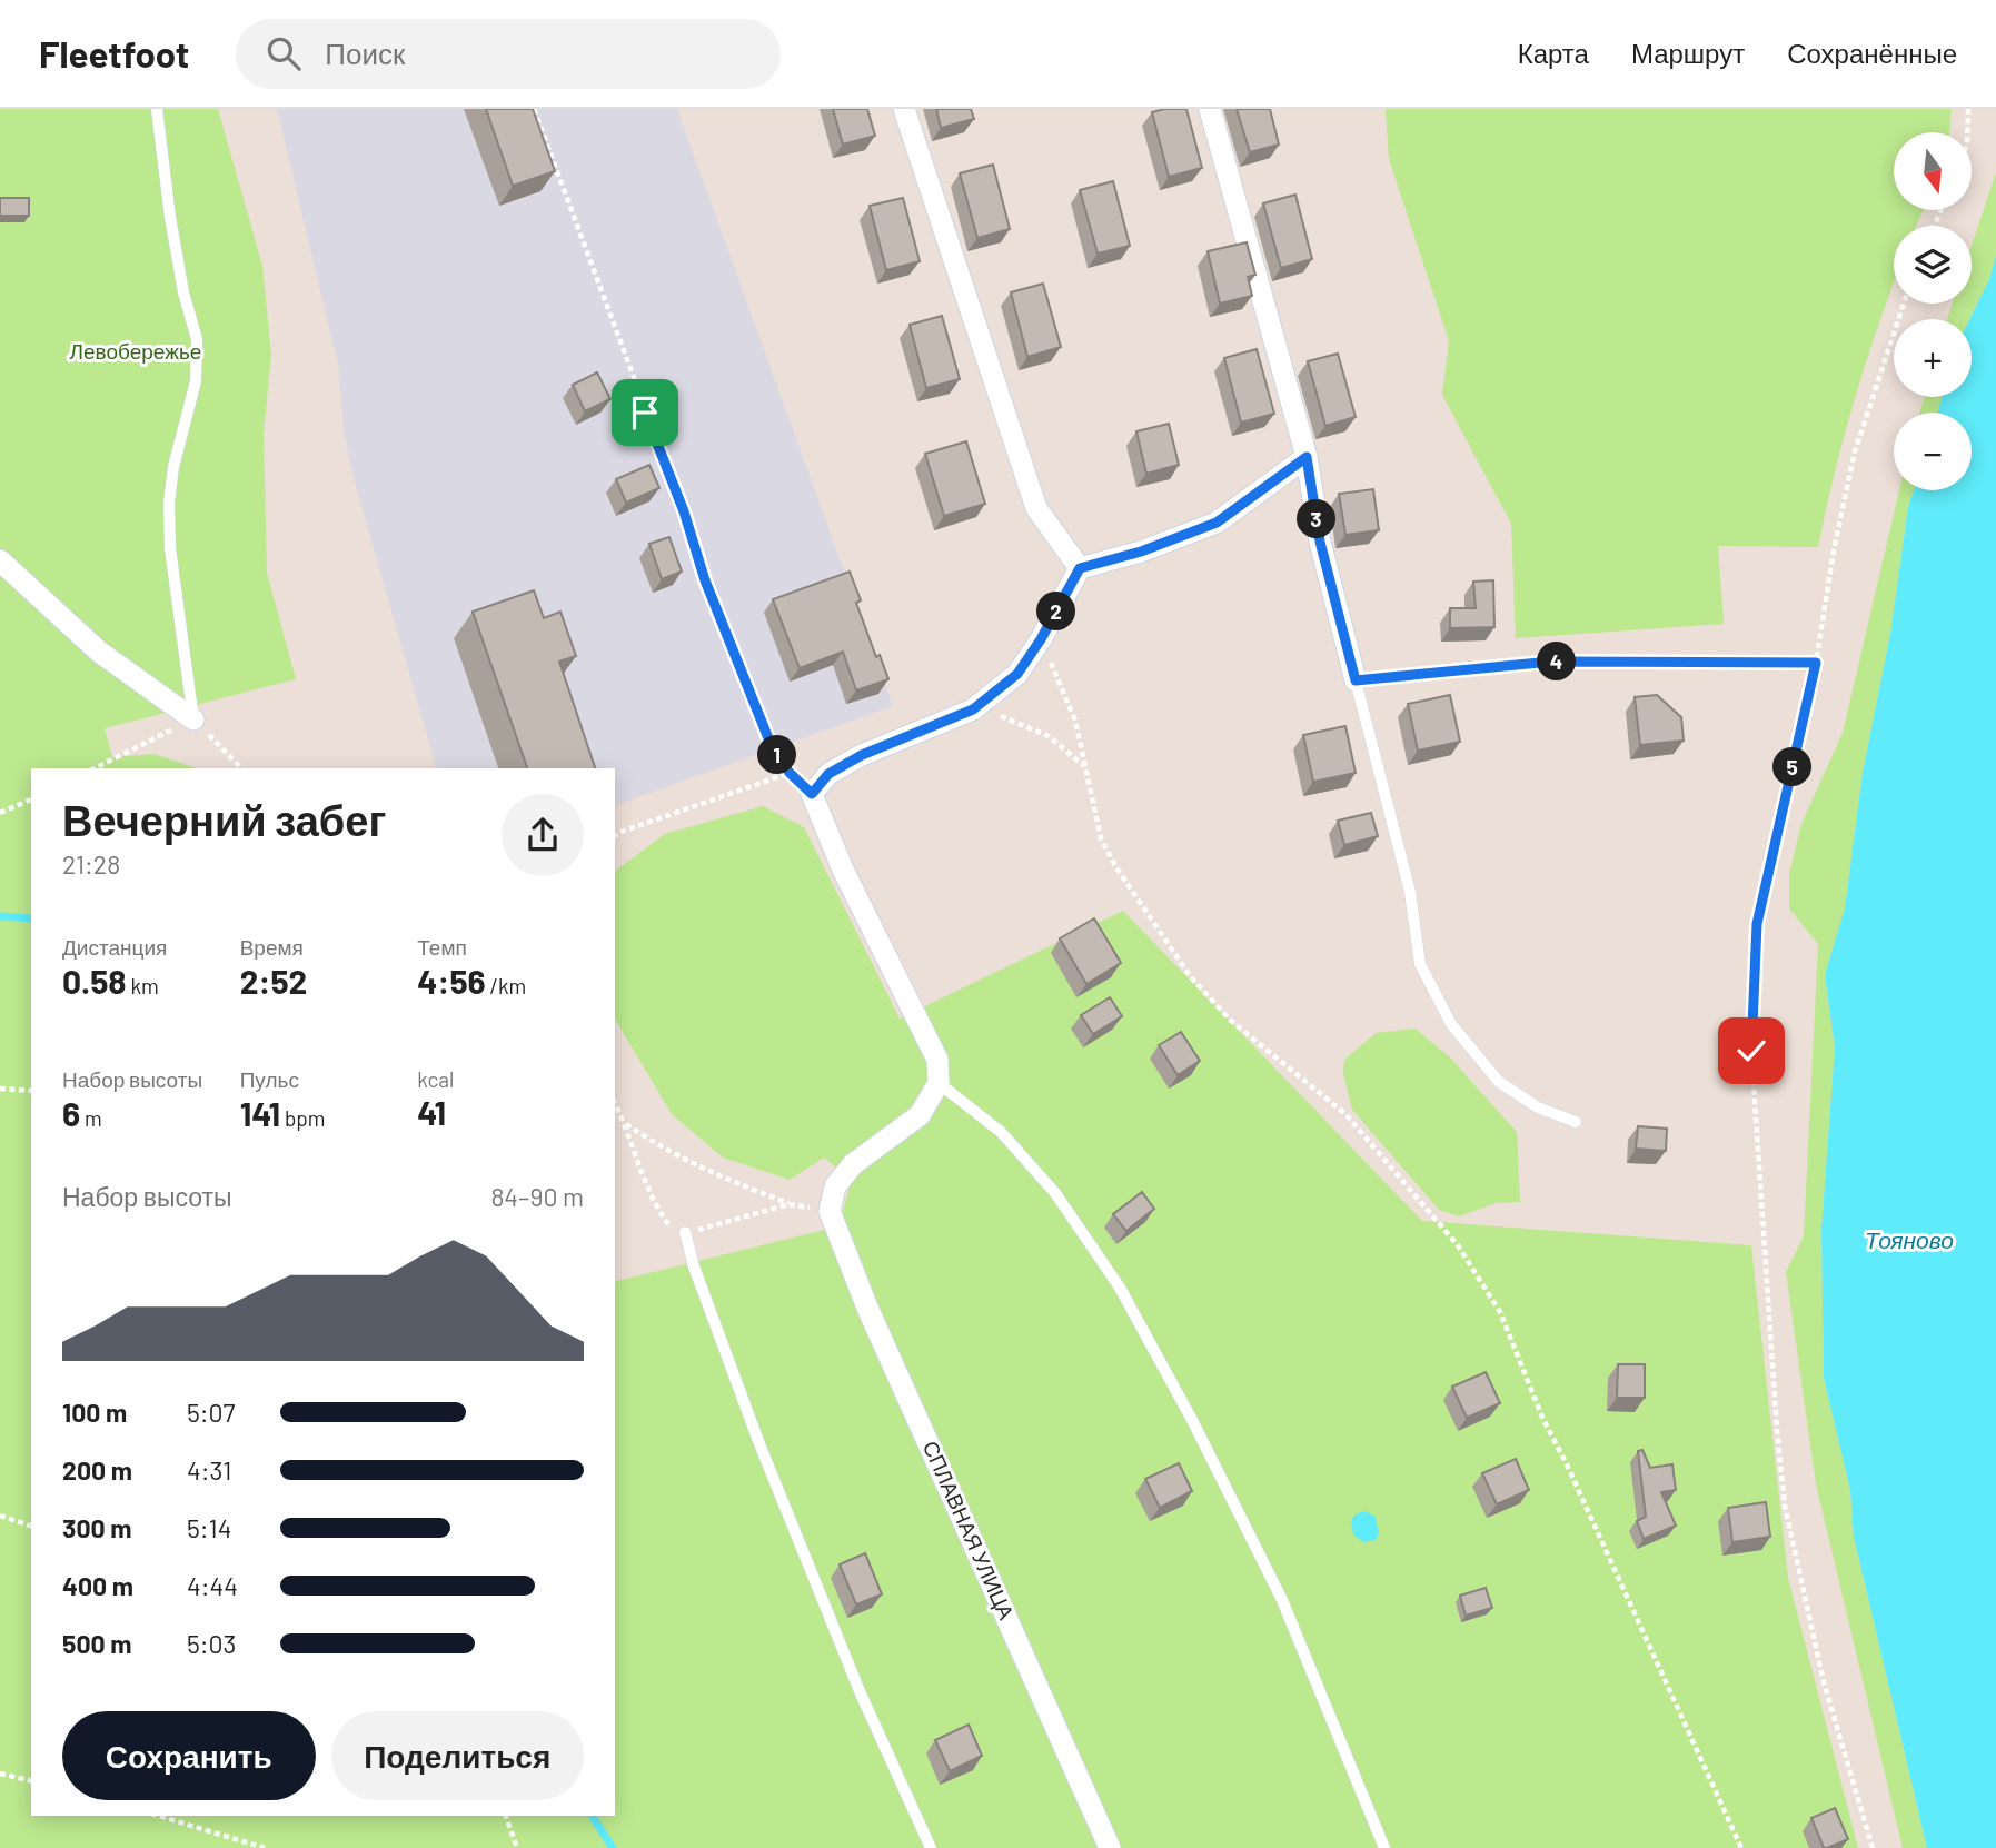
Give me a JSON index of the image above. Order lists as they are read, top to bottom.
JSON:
{
  "streets": {
    "street": ["СПЛАВНАЯ УЛИЦА"]
  },
  "water": ["Тояново"],
  "parks": ["Левобережье"],
  "north": "bottom",
  "page": {
    "header": "Fleetfoot",
    "search": "Поиск",
    "nav": ["Карта", "Маршрут", "Сохранённые"],
    "map_buttons": ["+", "−"],
    "pins": [
      "3",
      "2",
      "4",
      "1",
      "5"
    ],
    "heading": ["Вечерний забег", "21:28"],
    "stats": [
      ["Дистанция", "0.58 km"],
      ["Время", "2:52"],
      ["Темп", "4:56 /km"],
      ["Набор высоты", "6 m"],
      ["Пульс", "141 bpm"],
      ["kcal", "41"]
    ],
    "chart": ["Набор высоты", "84–90 m"],
    "list": [
      {
        "name": "100 m",
        "note": "5:07"
      },
      {
        "name": "200 m",
        "note": "4:31"
      },
      {
        "name": "300 m",
        "note": "5:14"
      },
      {
        "name": "400 m",
        "note": "4:44"
      },
      {
        "name": "500 m",
        "note": "5:03"
      }
    ],
    "buttons": ["Сохранить", "Поделиться"]
  }
}
